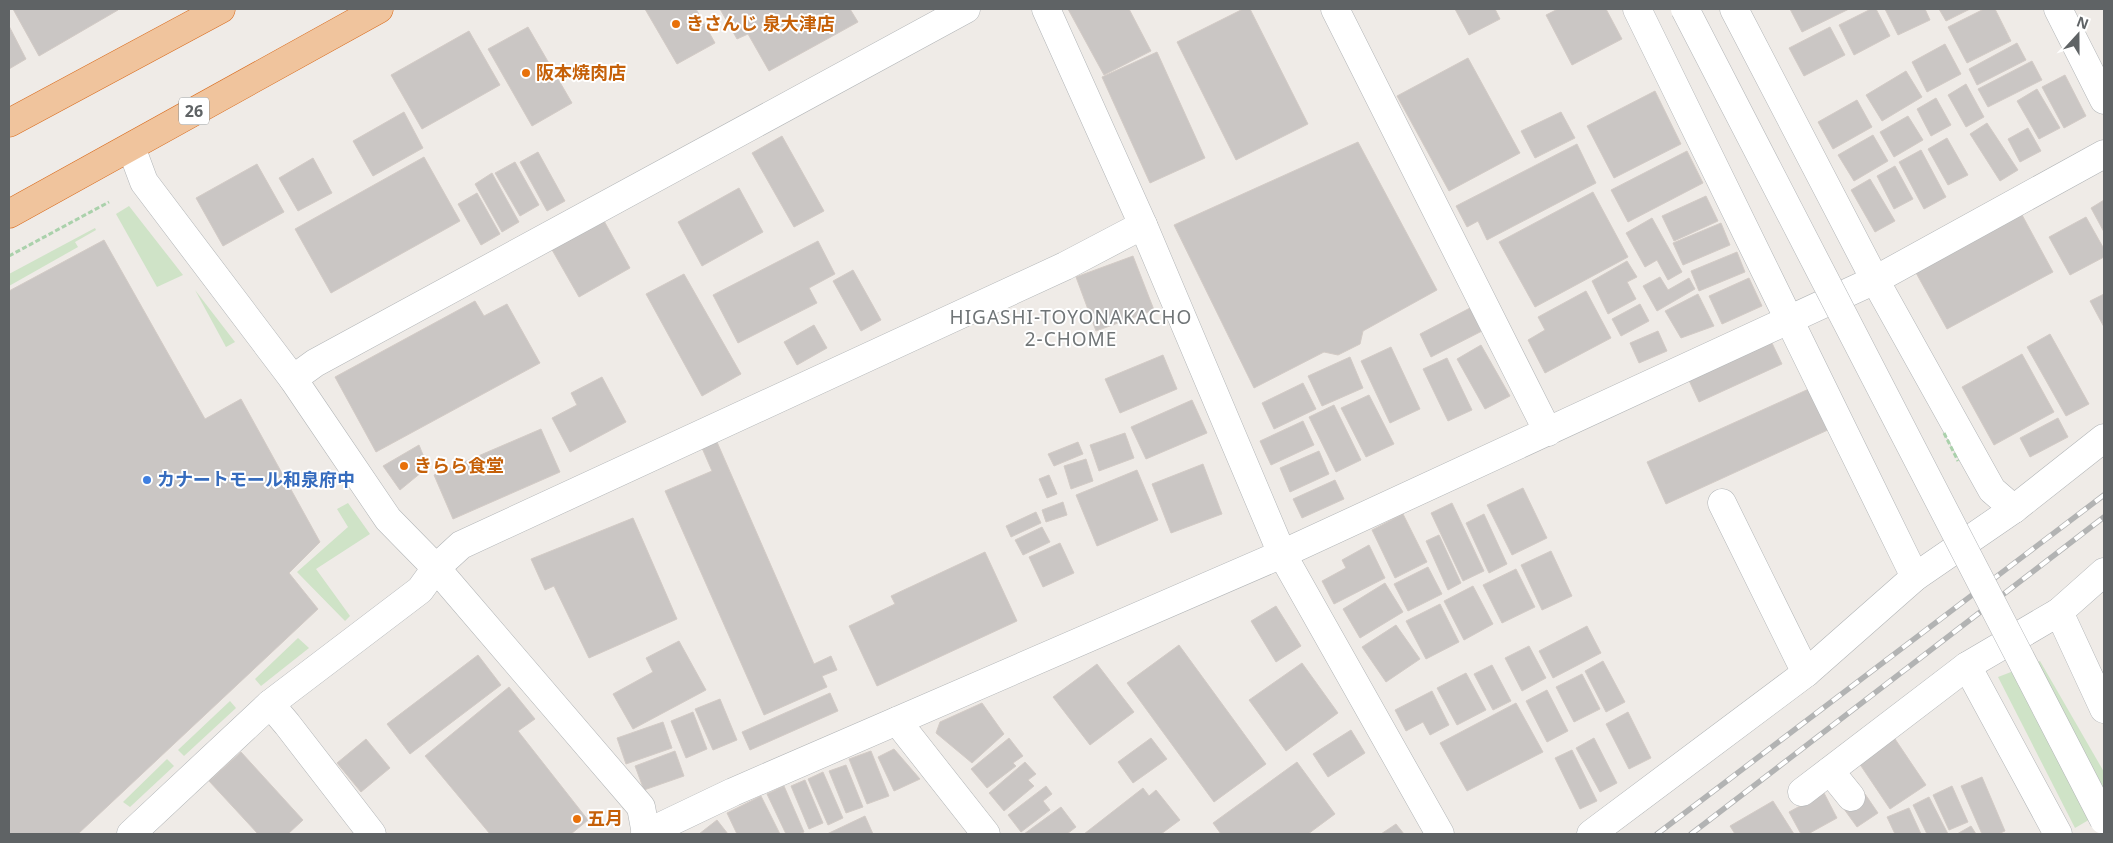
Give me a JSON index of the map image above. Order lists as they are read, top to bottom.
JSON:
{
  "streets": {
    "highway": ["26"]
  },
  "districts": ["HIGASHI-TOYONAKACHO 2-CHOME"],
  "places": [
    "きさんじ 泉大津店",
    "阪本焼肉店",
    "きらら食堂",
    "カナートモール和泉府中",
    "五月"
  ],
  "north": "top"
}
